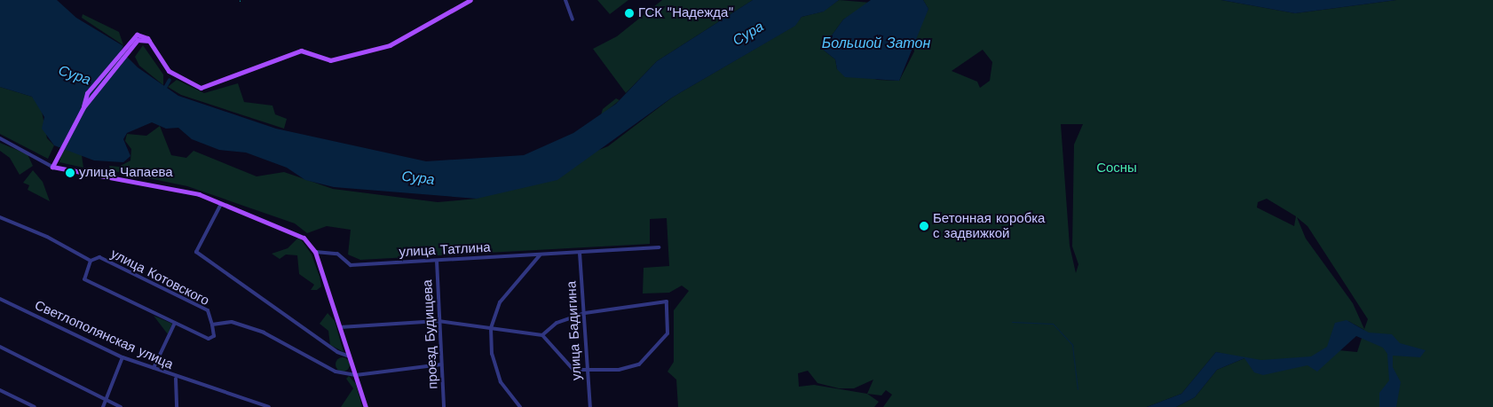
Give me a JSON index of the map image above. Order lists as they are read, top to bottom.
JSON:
{
  "streets": {
    "street": [
      "улица Татлина",
      "улица Котовского",
      "улица Бадигина",
      "проезд Будищева",
      "Светлополянская улица"
    ]
  },
  "crossings": [
    ["улица Татлина", "улица Бадигина"],
    ["улица Татлина", "проезд Будищева"],
    ["улица Котовского", "проезд Будищева"]
  ],
  "water": ["Сура", "Большой Затон"],
  "parks": ["Сосны"],
  "places": ["ГСК \"Надежда\"", "улица Чапаева", "Бетонная коробка с задвижкой"]
}
